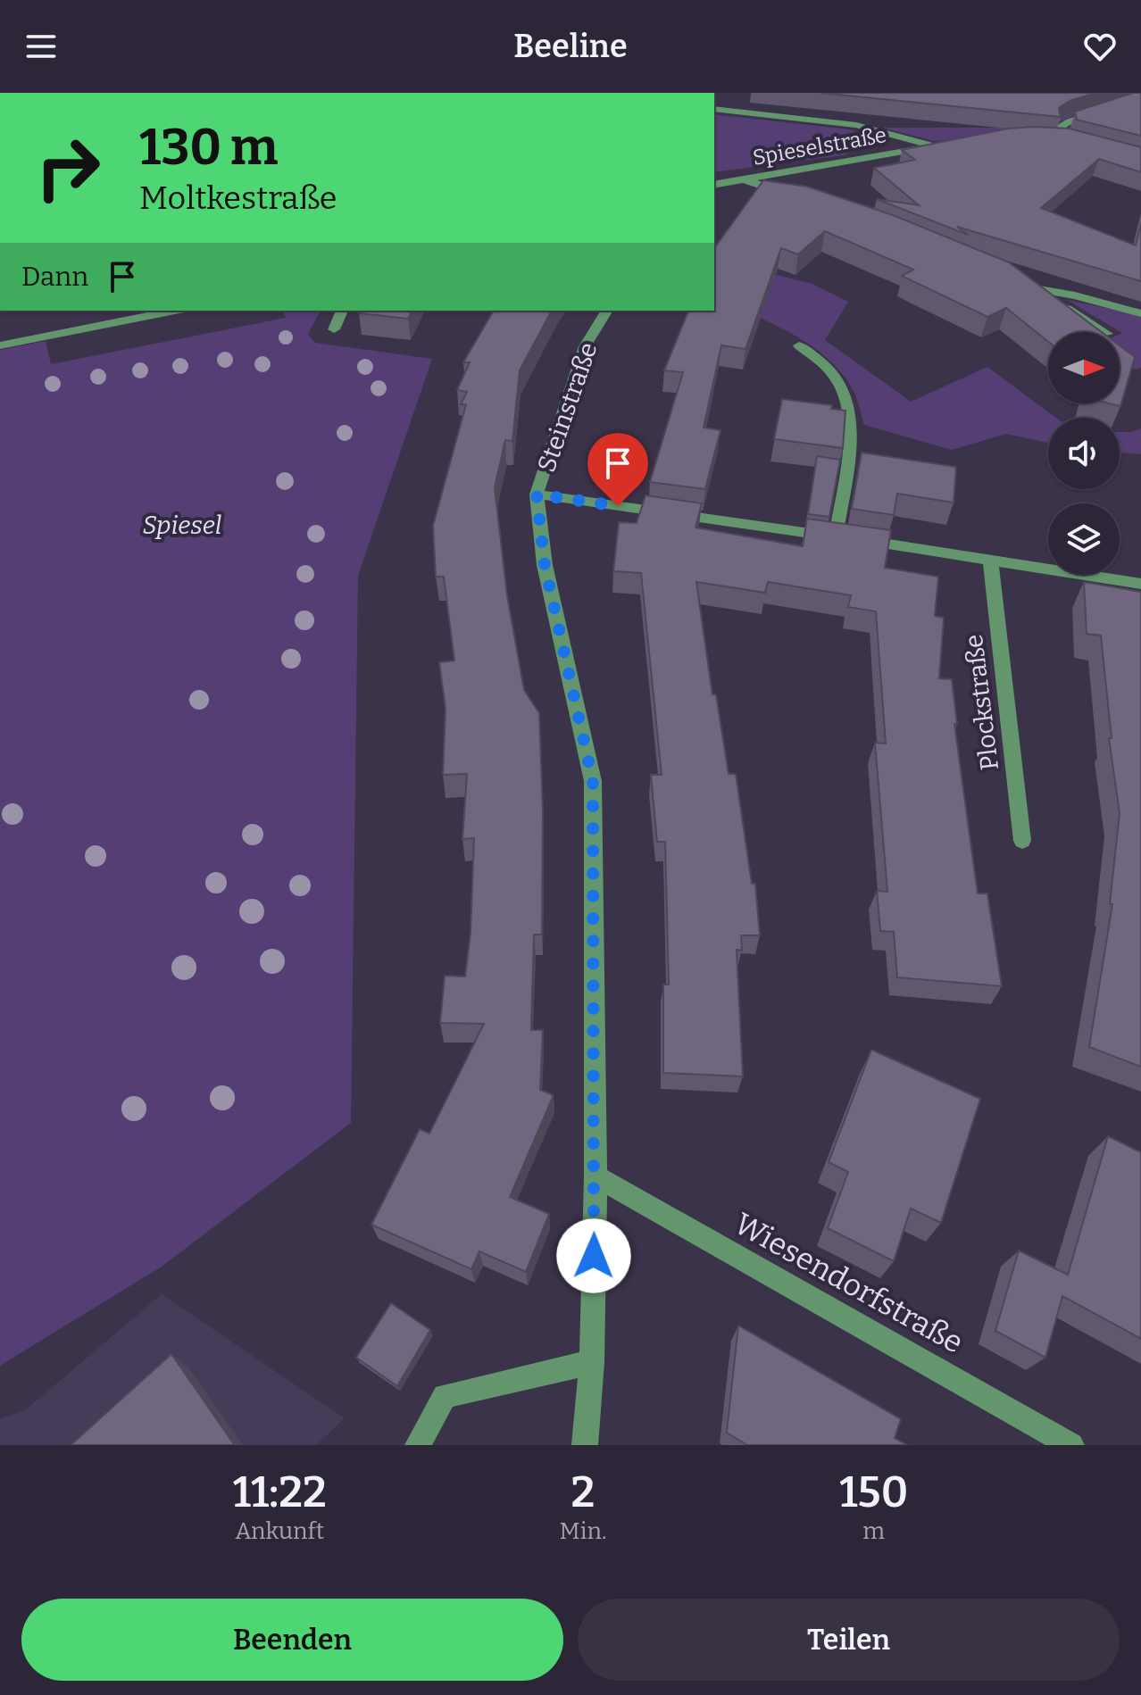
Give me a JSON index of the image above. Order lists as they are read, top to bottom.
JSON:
{
  "streets": {
    "street": [
      "Spieselstraße",
      "Steinstraße",
      "Plockstraße",
      "Wiesendorfstraße"
    ]
  },
  "crossings": [
    ["Steinstraße", "Wiesendorfstraße"]
  ],
  "parks": ["Spiesel"],
  "north": "right",
  "page": {
    "header": "Beeline",
    "turn": ["130 m", "Moltkestraße"],
    "then": "Dann",
    "eta": [
      "11:22",
      "Ankunft",
      "2",
      "Min.",
      "150",
      "m"
    ],
    "buttons": ["Beenden", "Teilen"]
  }
}
